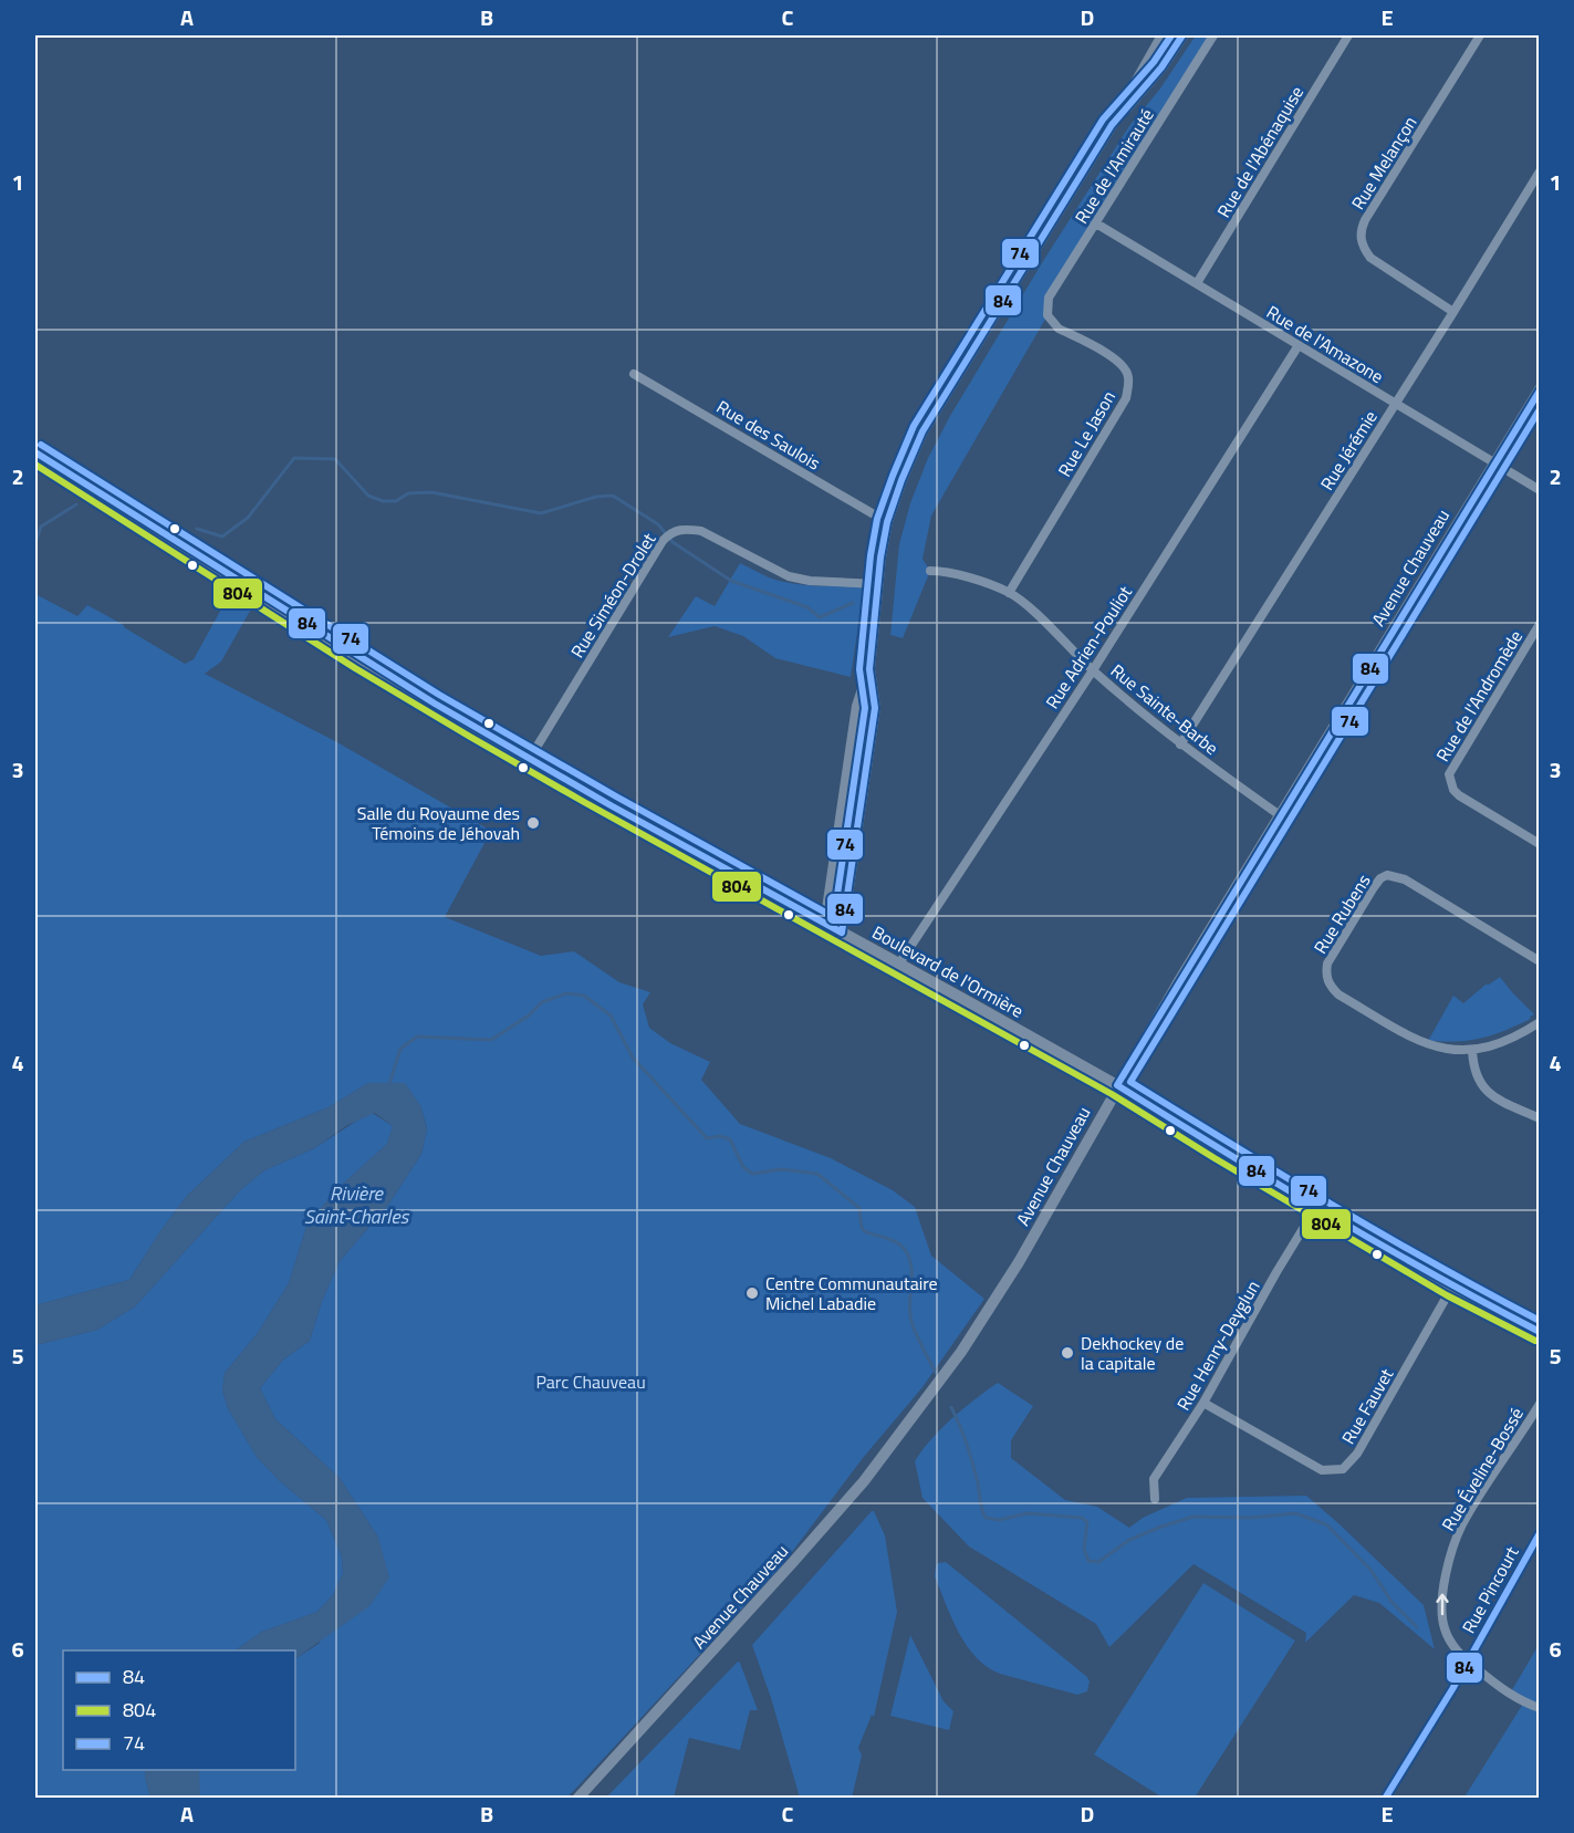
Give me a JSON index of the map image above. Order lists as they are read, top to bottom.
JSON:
{
  "streets": {
    "main road": ["Avenue Chauveau", "Boulevard de l'Ormière"],
    "street": [
      "Rue de l'Abénaquise",
      "Rue Melançon",
      "Rue de l'Amirauté",
      "Rue de l'Amazone",
      "Rue Le Jason",
      "Rue des Saulois",
      "Rue Jérémie",
      "Rue Siméon-Drolet",
      "Rue Adrien-Pouliot",
      "Rue de l'Andromède",
      "Rue Sainte-Barbe",
      "Rue Rubens",
      "Rue Henry-Deyglun",
      "Rue Fauvet",
      "Rue Éveline-Bossé",
      "Rue Pincourt"
    ]
  },
  "crossings": [
    ["Rue de l'Abénaquise", "Rue de l'Amazone"],
    ["Rue Melançon", "Rue Jérémie"],
    ["Rue de l'Amirauté", "Rue de l'Amazone"],
    ["Rue de l'Amirauté", "Rue Le Jason"],
    ["Rue de l'Amazone", "Rue Jérémie"],
    ["Rue de l'Amazone", "Avenue Chauveau"],
    ["Rue de l'Amazone", "Rue Adrien-Pouliot"],
    ["Rue Le Jason", "Rue Sainte-Barbe"],
    ["Rue Jérémie", "Rue Sainte-Barbe"],
    ["Avenue Chauveau", "Rue Sainte-Barbe"],
    ["Avenue Chauveau", "Boulevard de l'Ormière"],
    ["Rue Siméon-Drolet", "Boulevard de l'Ormière"],
    ["Rue Adrien-Pouliot", "Rue Sainte-Barbe"],
    ["Rue Adrien-Pouliot", "Boulevard de l'Ormière"],
    ["Boulevard de l'Ormière", "Rue Henry-Deyglun"],
    ["Boulevard de l'Ormière", "Rue Fauvet"],
    ["Rue Henry-Deyglun", "Rue Fauvet"],
    ["Rue Éveline-Bossé", "Rue Pincourt"]
  ],
  "one_way": ["Rue Éveline-Bossé"],
  "water": ["Rivière Saint-Charles"],
  "parks": ["Parc Chauveau"],
  "places": ["Salle du Royaume des Témoins de Jéhovah", "Centre Communautaire Michel Labadie", "Dekhockey de la capitale"],
  "lines": ["transit line 84", "transit line 74", "transit line 804"],
  "legend": ["84", "804", "74"],
  "grid": {
    "columns": [
      "A",
      "B",
      "C",
      "D",
      "E"
    ],
    "rows": [
      "1",
      "2",
      "3",
      "4",
      "5",
      "6"
    ]
  }
}
